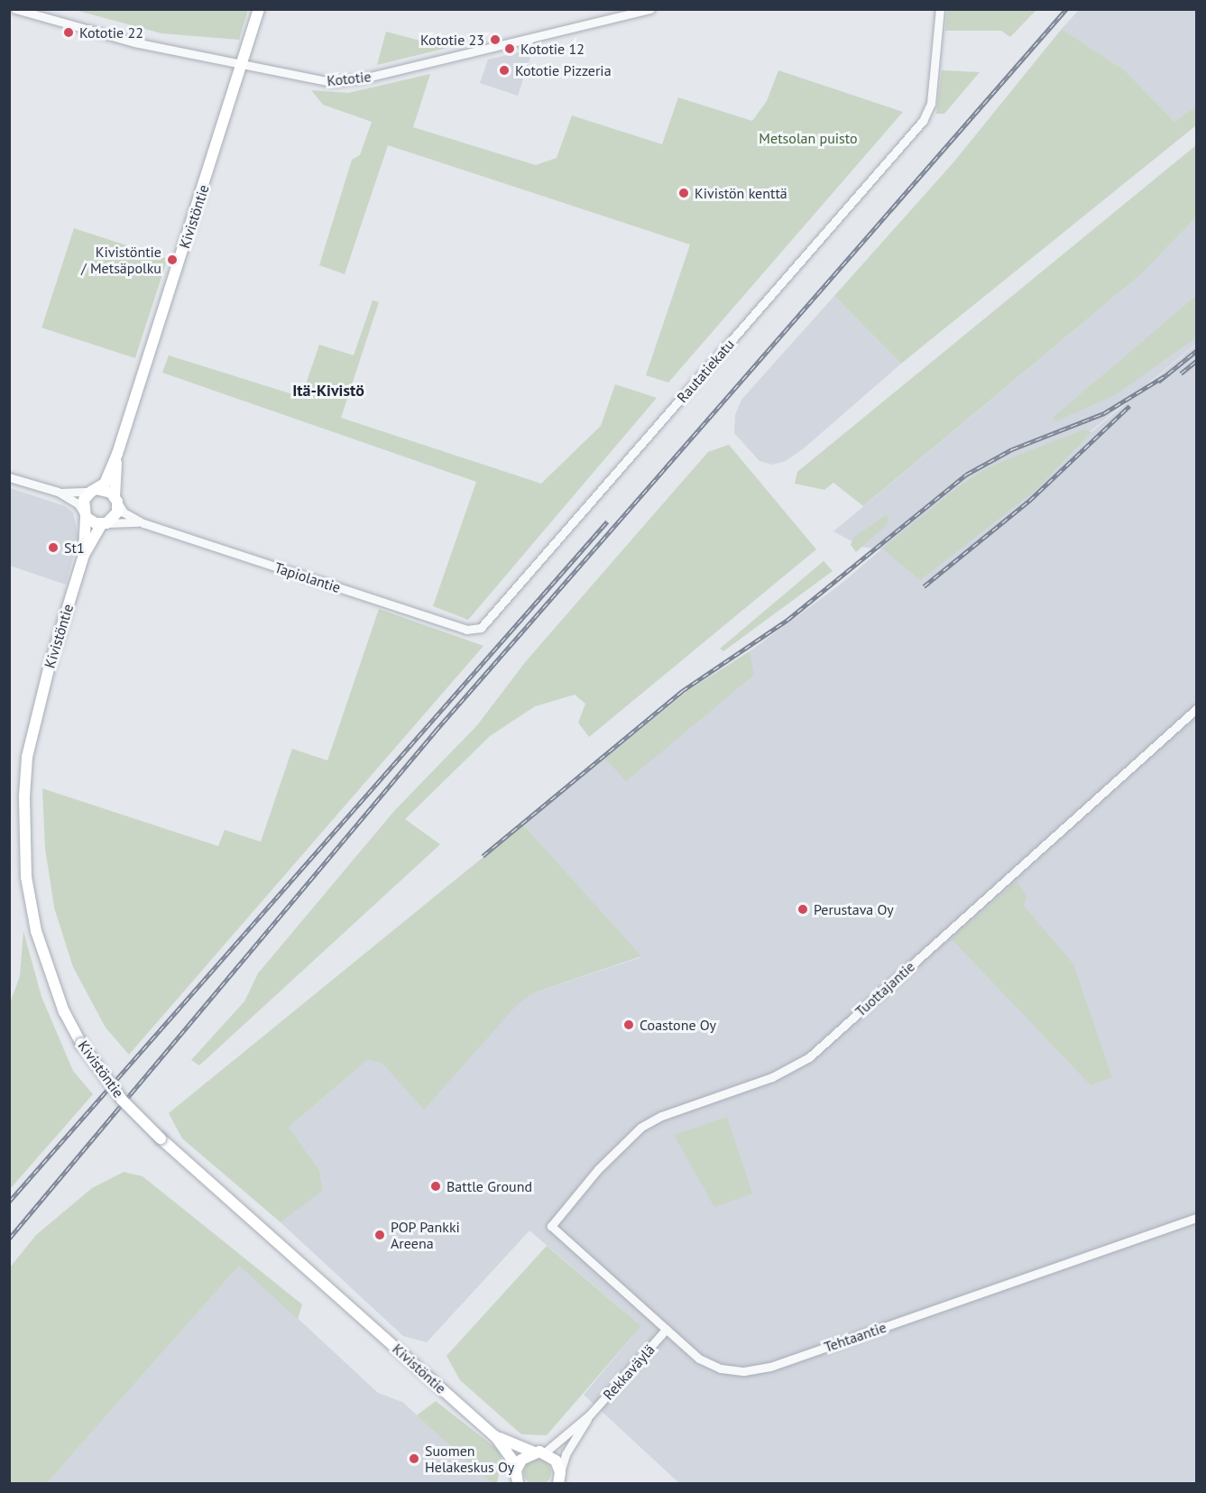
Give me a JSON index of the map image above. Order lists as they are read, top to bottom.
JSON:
{
  "streets": {
    "main road": ["Kivistöntie"],
    "street": [
      "Kototie",
      "Rautatiekatu",
      "Tapiolantie",
      "Tuottajantie",
      "Tehtaantie",
      "Rekkaväylä"
    ]
  },
  "crossings": [
    ["Kototie", "Kivistöntie"],
    ["Kivistöntie", "Tapiolantie"],
    ["Kivistöntie", "Rekkaväylä"],
    ["Rautatiekatu", "Tapiolantie"],
    ["Tuottajantie", "Tehtaantie"],
    ["Tehtaantie", "Rekkaväylä"]
  ],
  "districts": ["Itä-Kivistö"],
  "parks": ["Metsolan puisto"],
  "places": [
    "Kototie 22",
    "Kototie 23",
    "Kototie 12",
    "Kototie Pizzeria",
    "Kivistön kenttä",
    "Kivistöntie / Metsäpolku",
    "St1",
    "Perustava Oy",
    "Coastone Oy",
    "Battle Ground",
    "POP Pankki Areena",
    "Suomen Helakeskus Oy"
  ]
}
